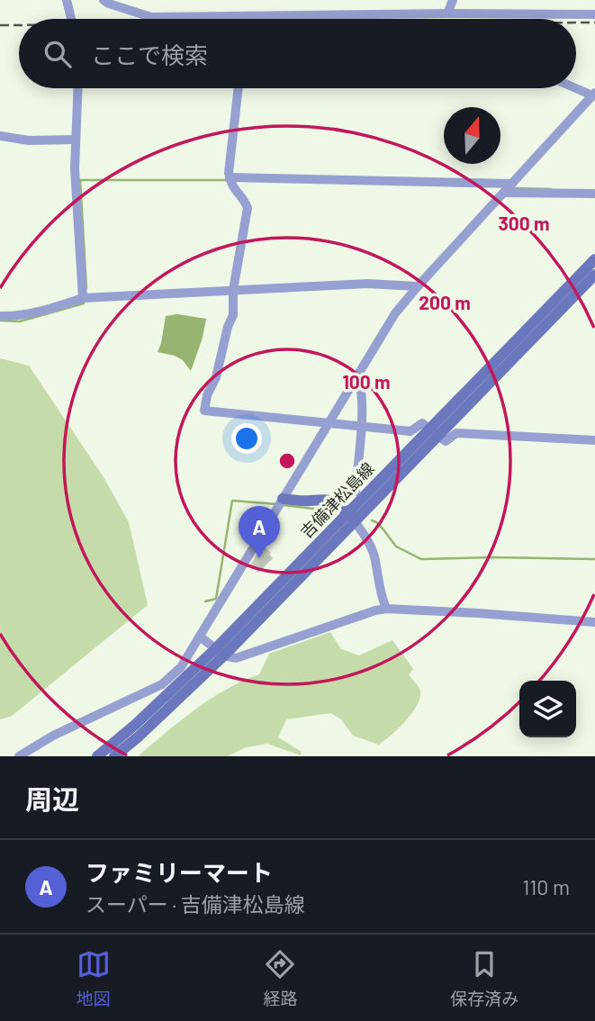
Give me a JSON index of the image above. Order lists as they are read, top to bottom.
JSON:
{
  "streets": {
    "main road": ["吉備津松島線"]
  },
  "north": "top",
  "page": {
    "search": "ここで検索",
    "pins": "A",
    "heading": "周辺",
    "list": [
      {
        "mark": "A",
        "name": "ファミリーマート",
        "note": "スーパー · 吉備津松島線",
        "value": "110 m"
      }
    ],
    "nav": ["地図", "経路", "保存済み"]
  },
  "rings": ["300 m", "200 m", "100 m"]
}
